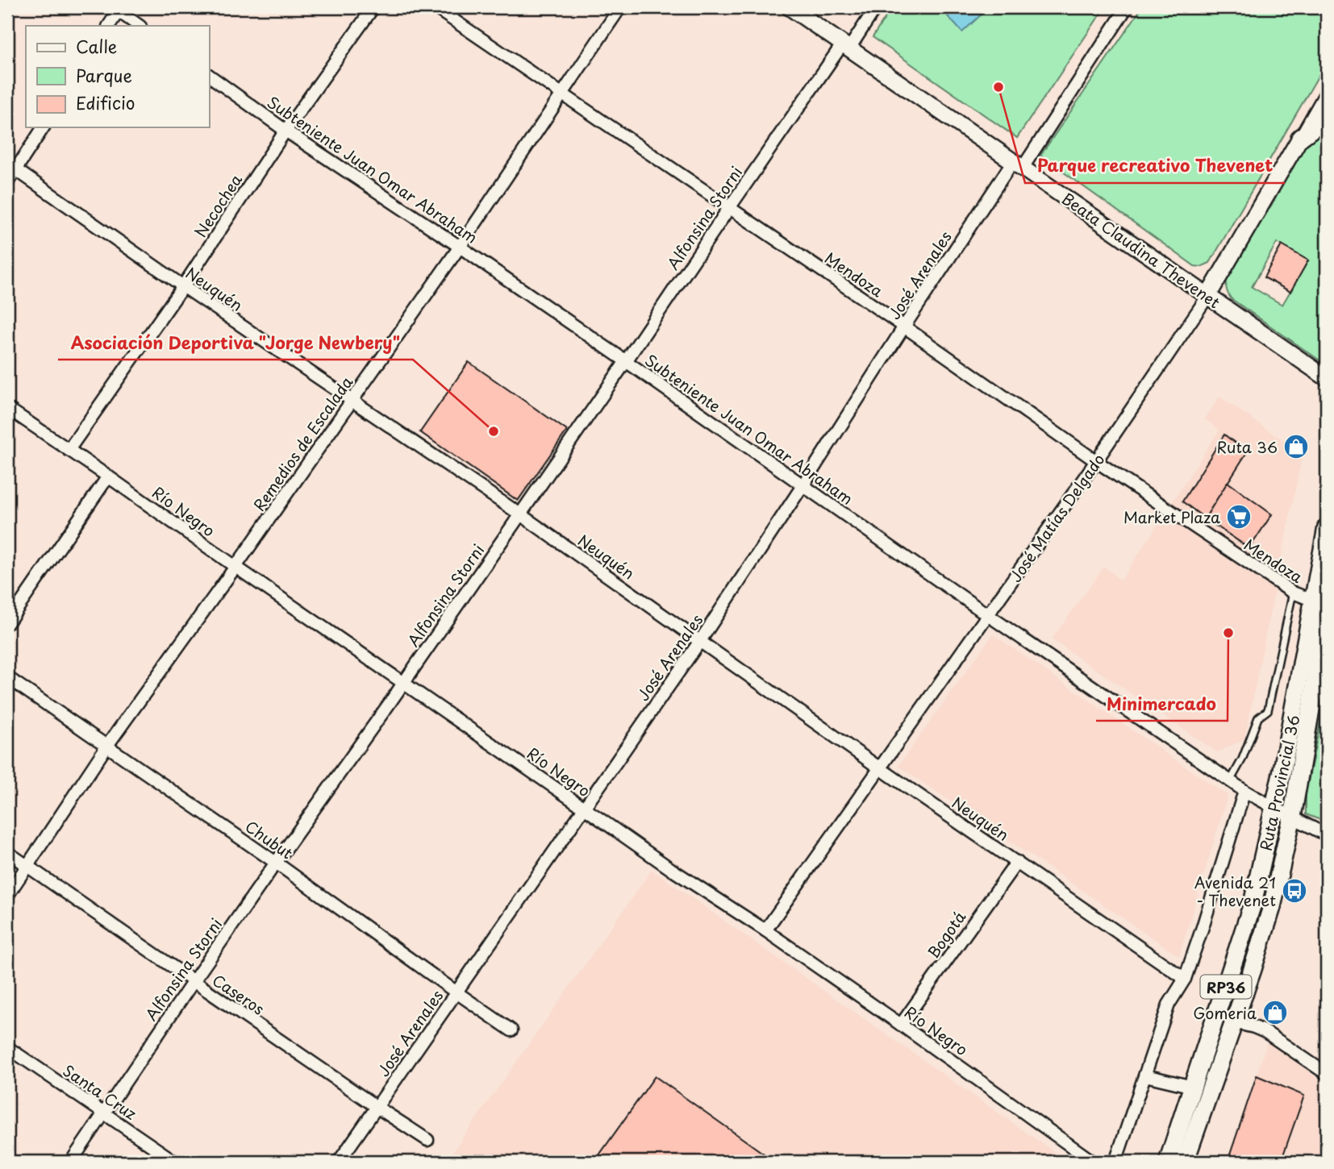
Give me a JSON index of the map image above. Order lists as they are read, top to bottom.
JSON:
{
  "streets": {
    "main road": [
      "Beata Claudina Thevenet",
      "José Matías Delgado",
      "Ruta Provincial 36",
      "RP36"
    ],
    "street": [
      "Subteniente Juan Omar Abraham",
      "Necochea",
      "Alfonsina Storni",
      "Mendoza",
      "José Arenales",
      "Neuquén",
      "Remedios de Escalada",
      "Río Negro",
      "Chubut",
      "Bogotá",
      "Caseros",
      "Santa Cruz"
    ]
  },
  "crossings": [
    ["Subteniente Juan Omar Abraham", "Necochea"],
    ["Subteniente Juan Omar Abraham", "Alfonsina Storni"],
    ["Subteniente Juan Omar Abraham", "José Arenales"],
    ["Subteniente Juan Omar Abraham", "Remedios de Escalada"],
    ["Subteniente Juan Omar Abraham", "José Matías Delgado"],
    ["Subteniente Juan Omar Abraham", "Ruta Provincial 36"],
    ["Necochea", "Neuquén"],
    ["Necochea", "Río Negro"],
    ["Alfonsina Storni", "Beata Claudina Thevenet"],
    ["Alfonsina Storni", "Mendoza"],
    ["Alfonsina Storni", "Neuquén"],
    ["Alfonsina Storni", "Río Negro"],
    ["Alfonsina Storni", "Chubut"],
    ["Alfonsina Storni", "Caseros"],
    ["Alfonsina Storni", "Santa Cruz"],
    ["Beata Claudina Thevenet", "José Arenales"],
    ["Beata Claudina Thevenet", "José Matías Delgado"],
    ["Mendoza", "José Arenales"],
    ["Mendoza", "Remedios de Escalada"],
    ["Mendoza", "José Matías Delgado"],
    ["Mendoza", "Ruta Provincial 36"],
    ["José Arenales", "Neuquén"],
    ["José Arenales", "Río Negro"],
    ["José Arenales", "Chubut"],
    ["José Arenales", "Caseros"],
    ["Neuquén", "Remedios de Escalada"],
    ["Neuquén", "José Matías Delgado"],
    ["Neuquén", "Bogotá"],
    ["Remedios de Escalada", "Río Negro"],
    ["Remedios de Escalada", "Chubut"],
    ["Remedios de Escalada", "Caseros"],
    ["Río Negro", "José Matías Delgado"],
    ["Río Negro", "Bogotá"]
  ],
  "places": {
    "other": ["Parque recreativo Thevenet", "Asociación Deportiva \"Jorge Newbery\"", "Minimercado"],
    "shop": ["Ruta 36", "Gomeria"],
    "supermarket": ["Market Plaza"],
    "bus stop": ["Avenida 21 - Thevenet"]
  },
  "legend": ["Calle", "Parque", "Edificio"]
}
